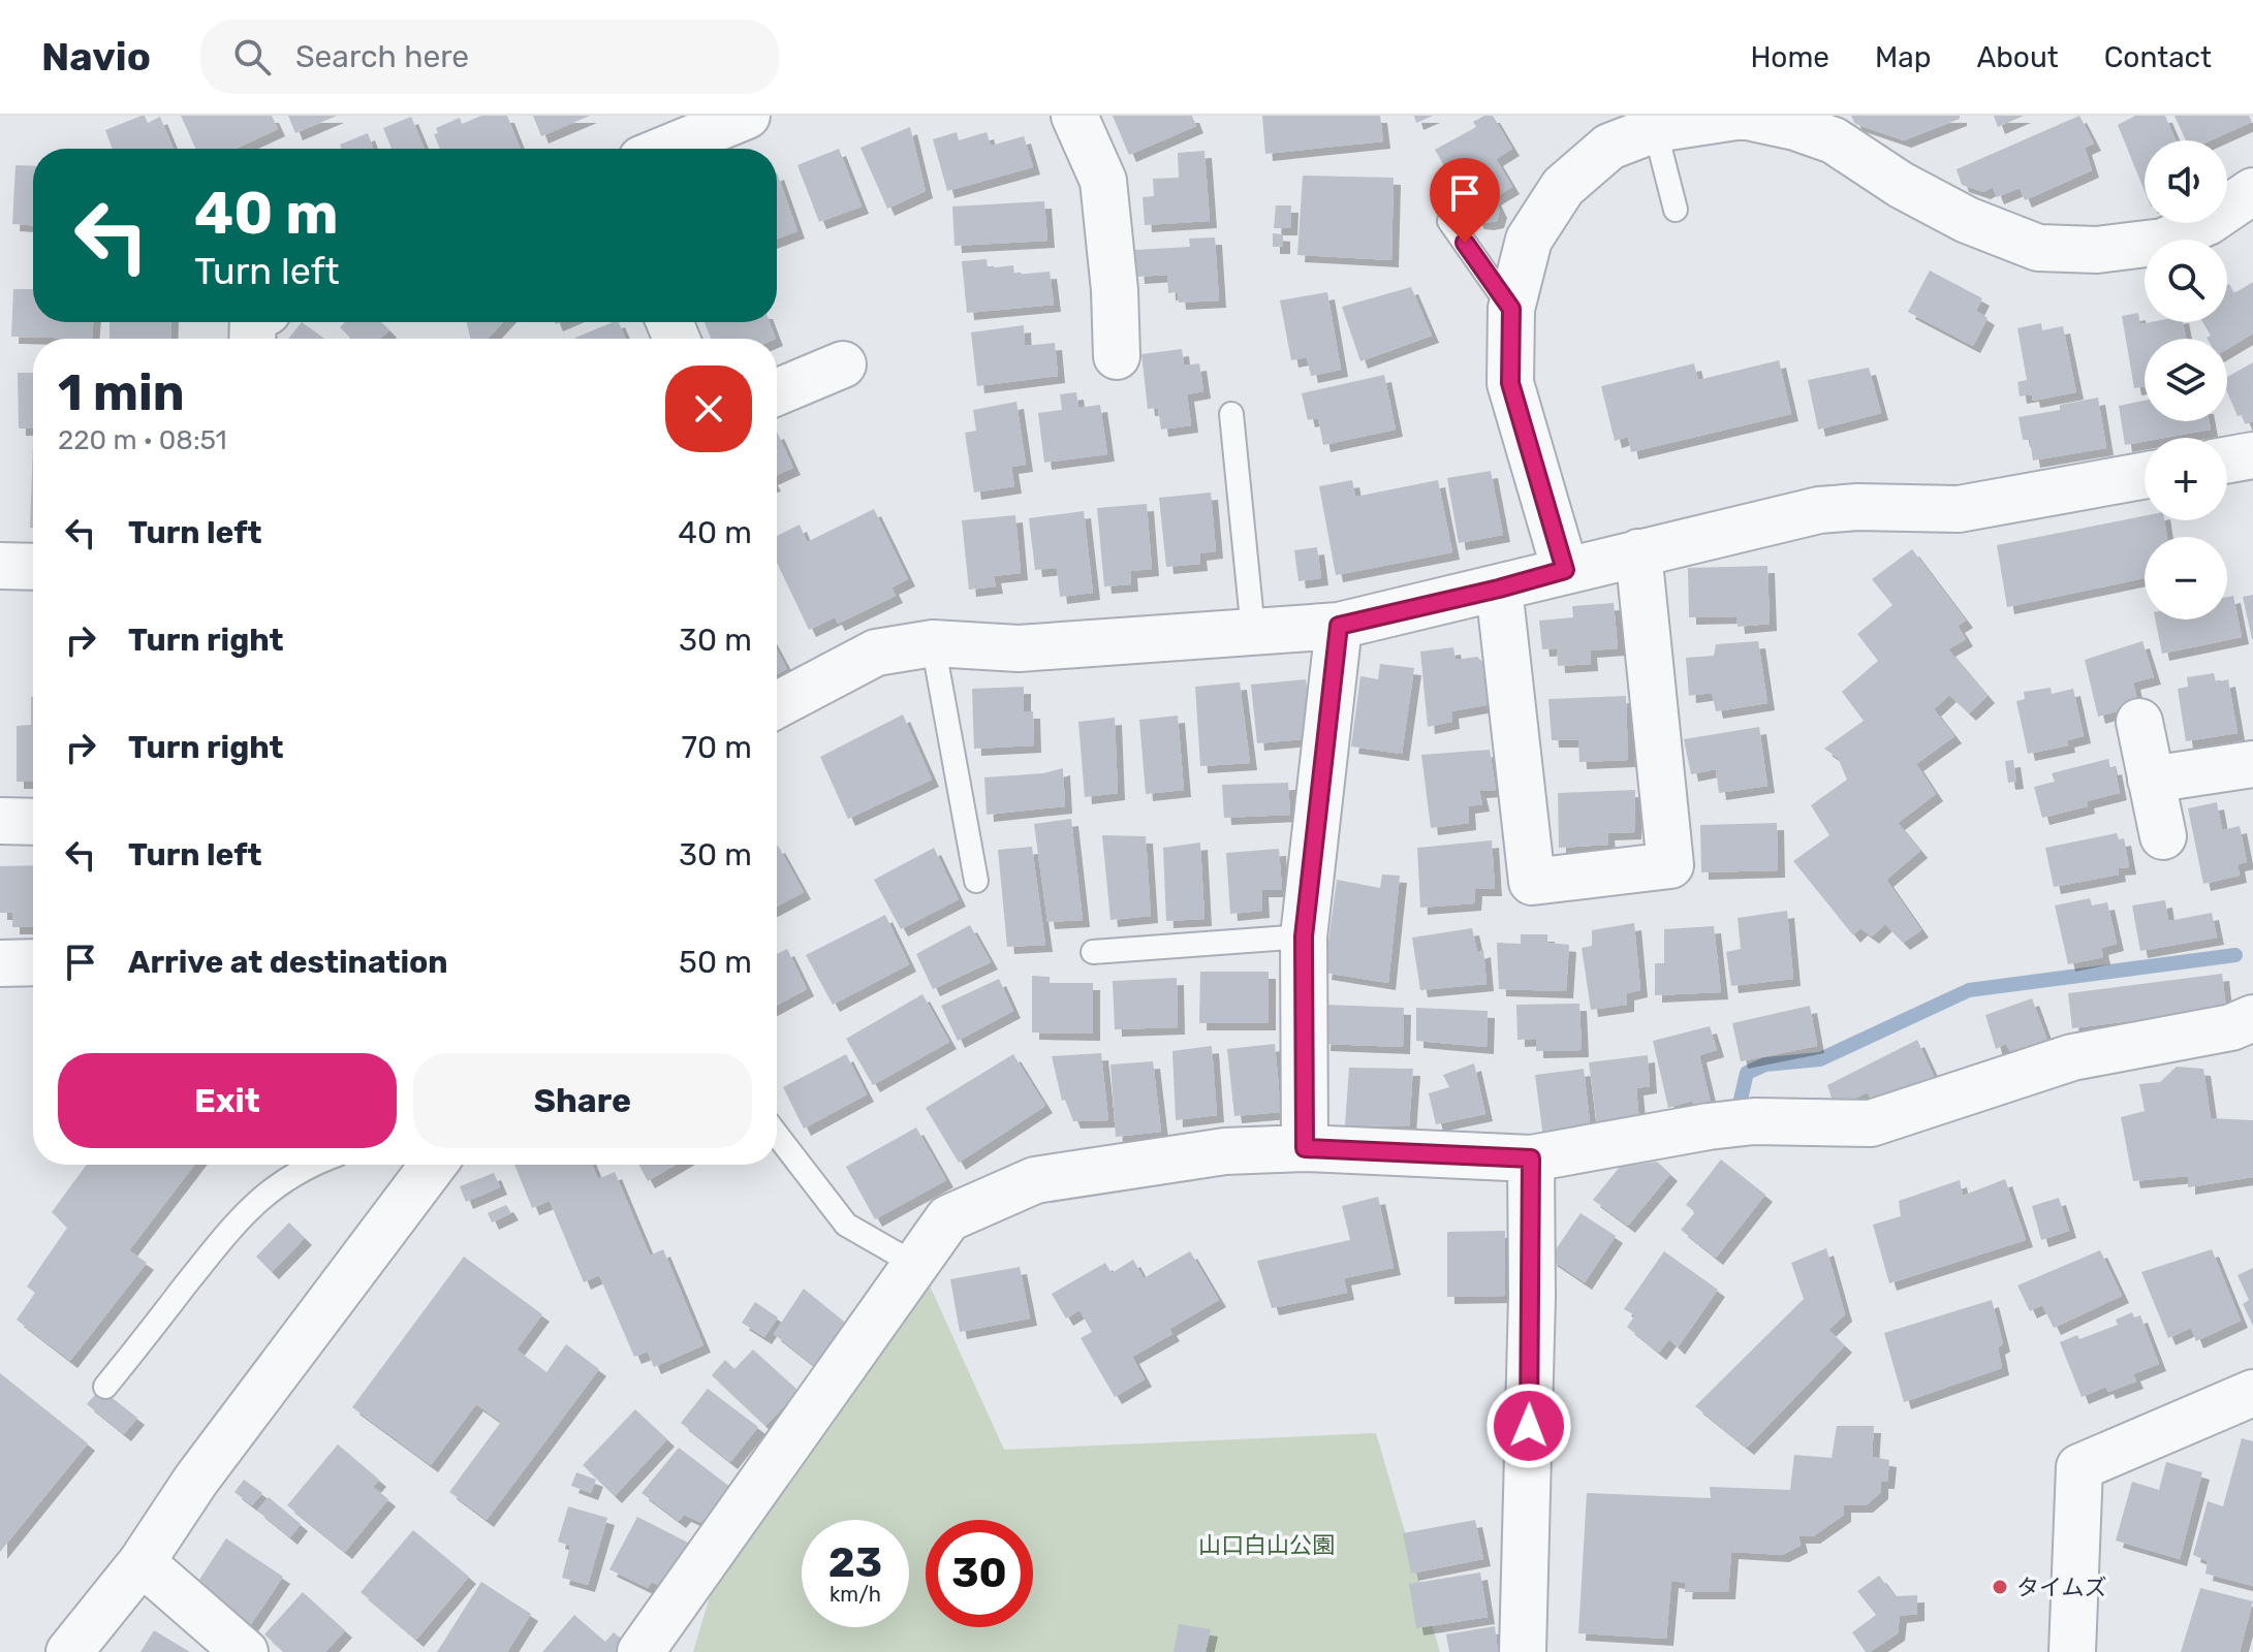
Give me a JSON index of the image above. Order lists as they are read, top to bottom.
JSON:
{
  "parks": ["山口白山公園"],
  "places": ["タイムズ"],
  "page": {
    "header": "Navio",
    "search": "Search here",
    "nav": [
      "Home",
      "Map",
      "About",
      "Contact"
    ],
    "map_buttons": ["+", "−"],
    "turn": ["40 m", "Turn left"],
    "heading": ["1 min", "220 m · 08:51"],
    "list": [
      {
        "name": "Turn left",
        "value": "40 m"
      },
      {
        "name": "Turn right",
        "value": "30 m"
      },
      {
        "name": "Turn right",
        "value": "70 m"
      },
      {
        "name": "Turn left",
        "value": "30 m"
      },
      {
        "name": "Arrive at destination",
        "value": "50 m"
      }
    ],
    "buttons": ["Exit", "Share"],
    "speed": "23 km/h",
    "limit": "30"
  }
}
